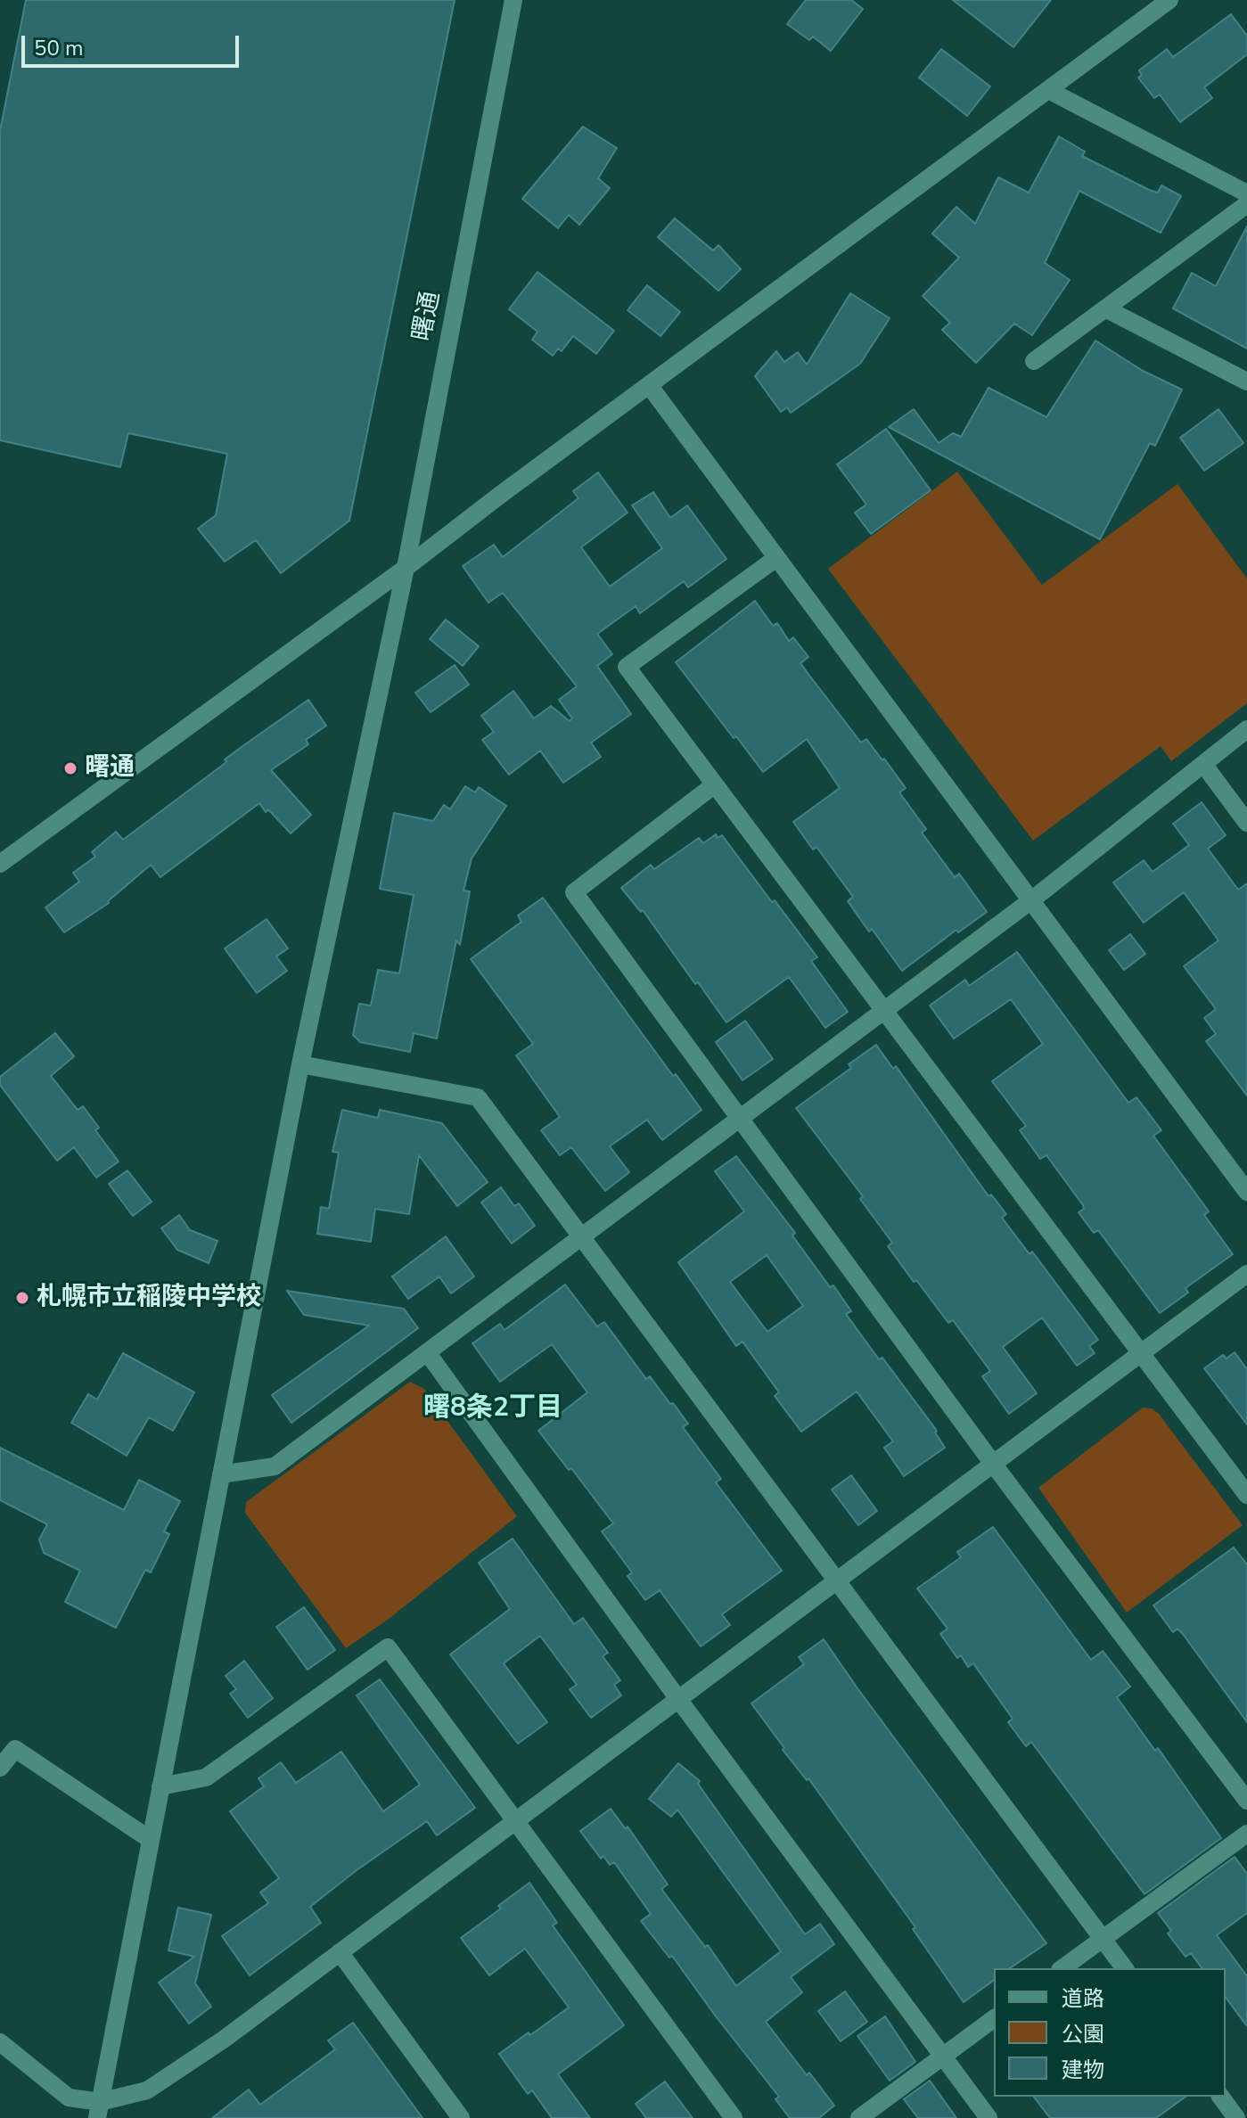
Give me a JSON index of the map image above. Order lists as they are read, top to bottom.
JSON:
{
  "streets": {
    "street": ["曙通"]
  },
  "districts": ["曙8条2丁目"],
  "places": ["曙通", "札幌市立稲陵中学校"],
  "legend": ["道路", "公園", "建物"],
  "scale_bar": "50 m"
}
